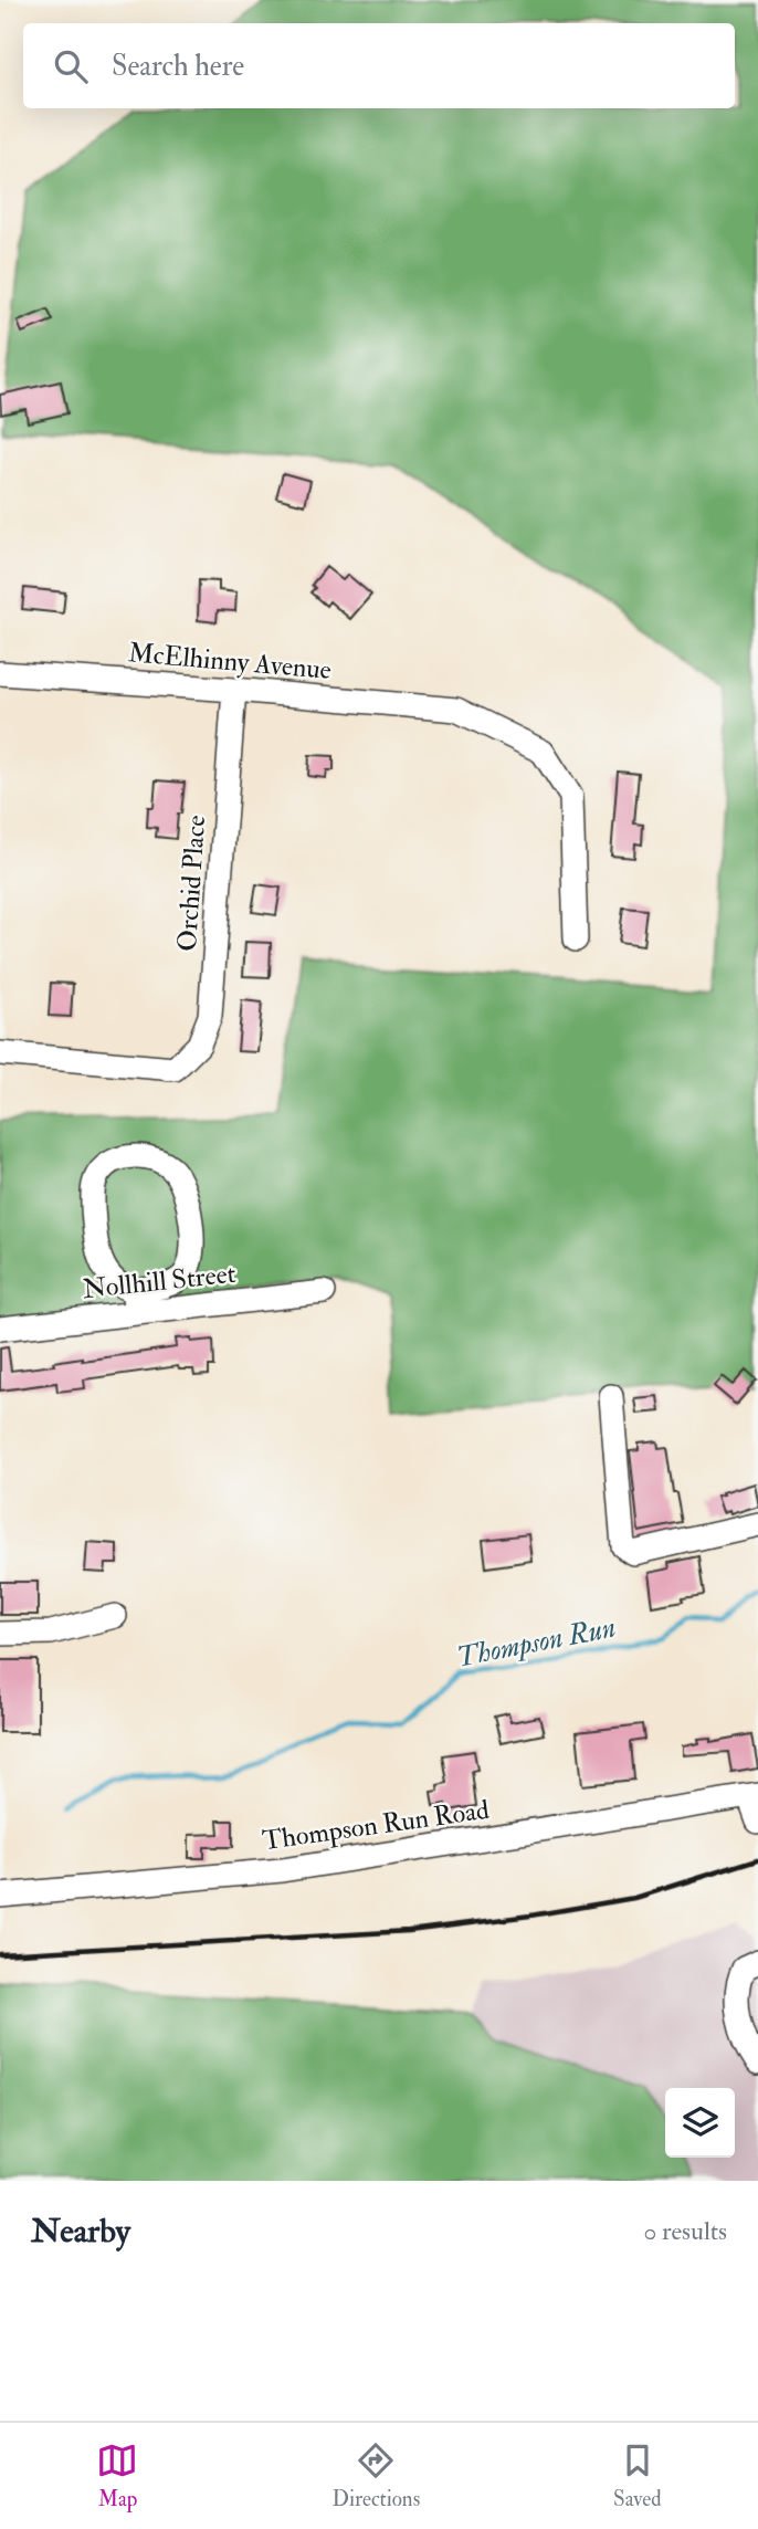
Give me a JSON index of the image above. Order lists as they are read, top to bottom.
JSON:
{
  "streets": {
    "street": [
      "McElhinny Avenue",
      "Orchid Place",
      "Nollhill Street",
      "Thompson Run Road"
    ]
  },
  "crossings": [
    ["McElhinny Avenue", "Orchid Place"]
  ],
  "water": ["Thompson Run"],
  "page": {
    "search": "Search here",
    "heading": ["Nearby", "0 results"],
    "nav": ["Map", "Directions", "Saved"]
  }
}
